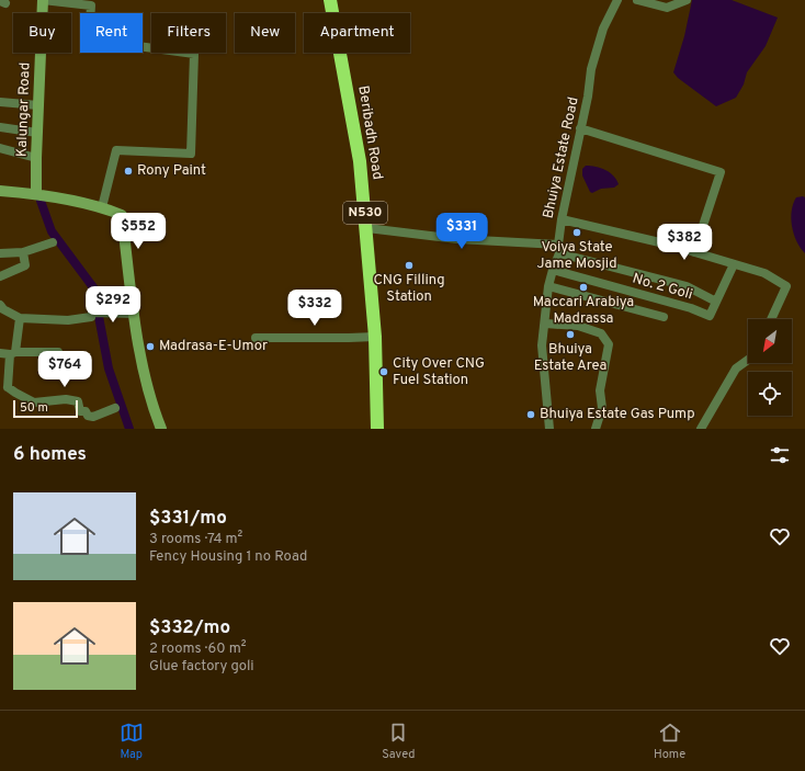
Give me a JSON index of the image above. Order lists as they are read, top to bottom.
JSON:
{
  "streets": {
    "highway": ["Beribadh Road", "N530"],
    "street": ["Kalungar Road", "Bhuiya Estate Road", "No. 2 Goli"]
  },
  "crossings": [
    ["Bhuiya Estate Road", "No. 2 Goli"]
  ],
  "places": [
    "Rony Paint",
    "Voiya State Jame Mosjid",
    "CNG Filling Station",
    "Maccari Arabiya Madrassa",
    "Bhuiya Estate Area",
    "Madrasa-E-Umor",
    "City Over CNG Fuel Station",
    "Bhuiya Estate Gas Pump"
  ],
  "scale_bar": "50 m",
  "north": "bottom left",
  "page": {
    "chip": [
      "Buy",
      "Rent",
      "Filters",
      "New",
      "Apartment"
    ],
    "price": [
      "$552",
      "$331",
      "$382",
      "$292",
      "$332",
      "$764"
    ],
    "scale": "50 m",
    "heading": "6 homes",
    "list": [
      {
        "name": "$331/mo",
        "note": "3 rooms · 74 m² · Fency Housing 1 no Road"
      },
      {
        "name": "$332/mo",
        "note": "2 rooms · 60 m² · Glue factory goli"
      }
    ],
    "tabs": ["Map", "Saved", "Home"]
  }
}
